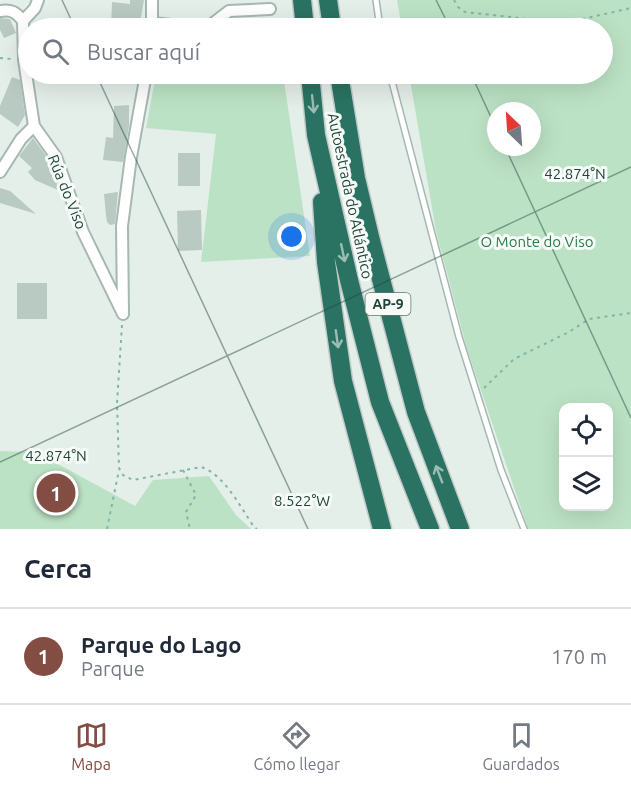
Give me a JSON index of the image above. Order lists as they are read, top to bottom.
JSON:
{
  "streets": {
    "highway": ["Autoestrada do Atlántico", "AP-9"],
    "street": ["Rúa do Viso"]
  },
  "parks": ["O Monte do Viso"],
  "north": "top left",
  "page": {
    "search": "Buscar aquí",
    "pins": "1",
    "heading": "Cerca",
    "list": [
      {
        "mark": "1",
        "name": "Parque do Lago",
        "note": "Parque",
        "value": "170 m"
      }
    ],
    "nav": ["Mapa", "Cómo llegar", "Guardados"]
  },
  "coordinates": ["42.874°N", "8.522°W"]
}
